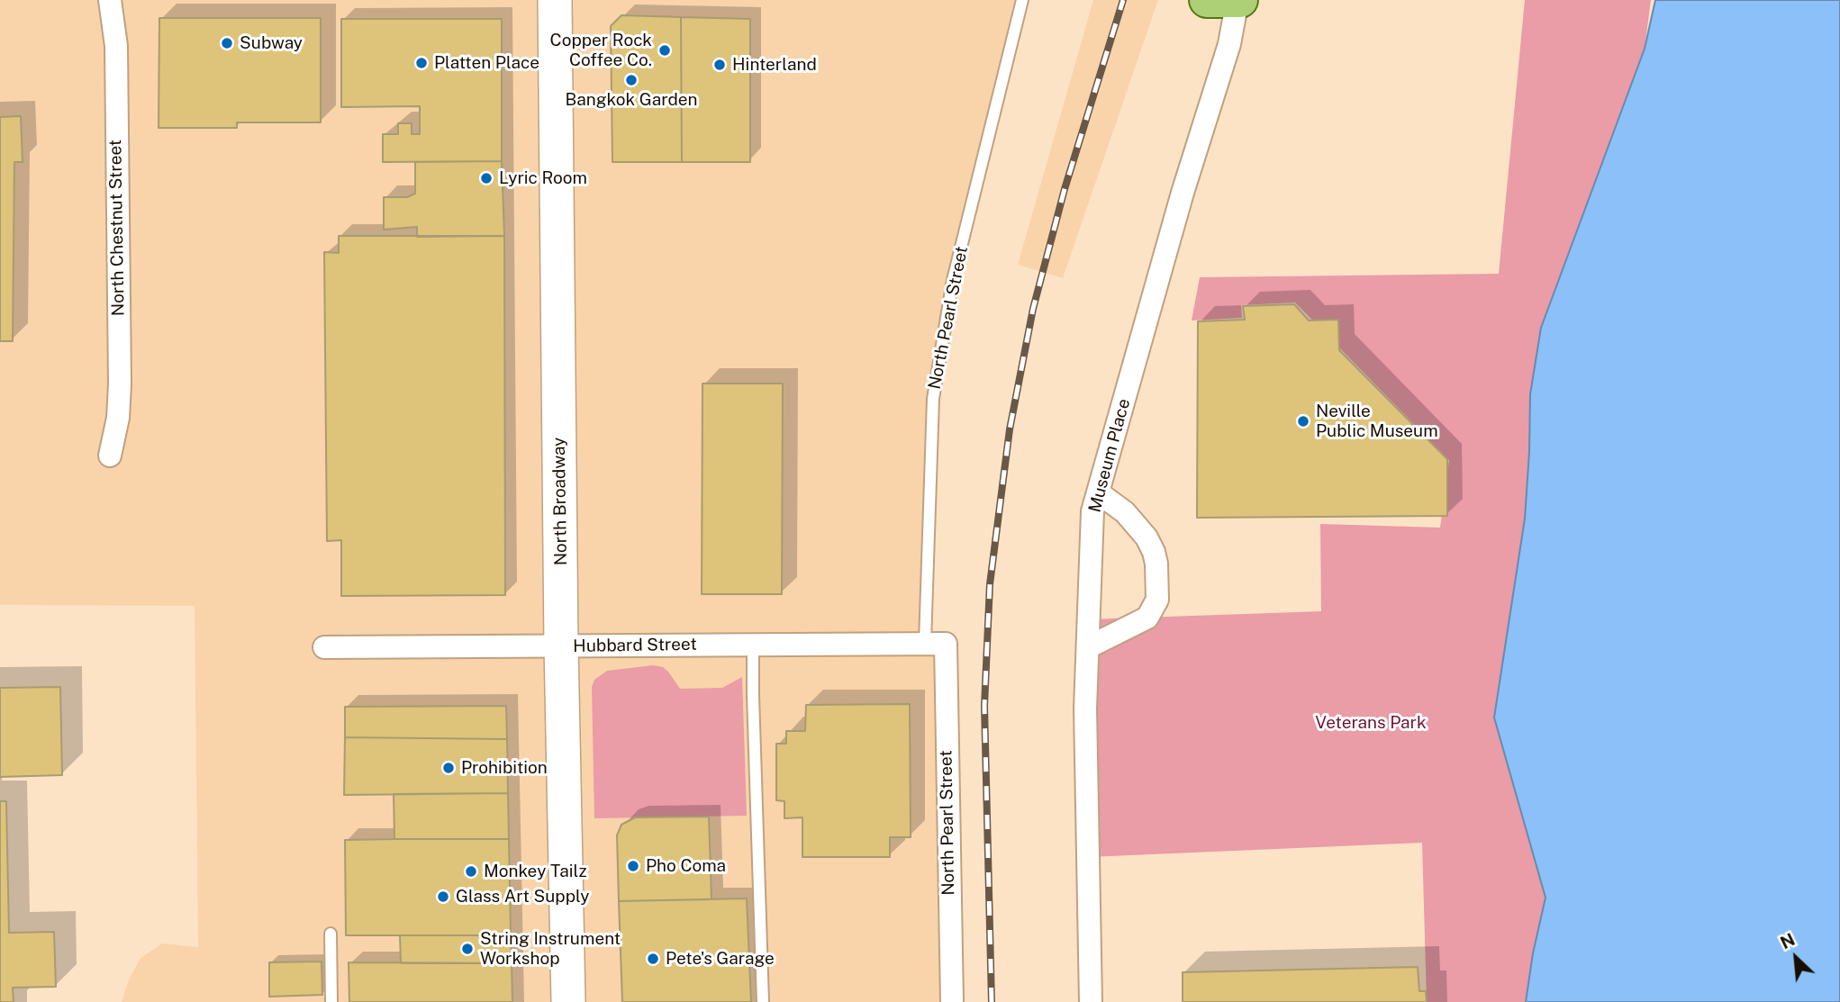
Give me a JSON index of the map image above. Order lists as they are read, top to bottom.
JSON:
{
  "streets": {
    "street": [
      "North Chestnut Street",
      "North Pearl Street",
      "Museum Place",
      "North Broadway",
      "Hubbard Street"
    ]
  },
  "crossings": [
    ["North Pearl Street", "Hubbard Street"],
    ["North Broadway", "Hubbard Street"]
  ],
  "parks": ["Veterans Park"],
  "places": [
    "Subway",
    "Copper Rock Coffee Co.",
    "Platten Place",
    "Hinterland",
    "Bangkok Garden",
    "Lyric Room",
    "Neville Public Museum",
    "Prohibition",
    "Pho Coma",
    "Monkey Tailz",
    "Glass Art Supply",
    "String Instrument Workshop",
    "Pete's Garage"
  ],
  "north": "top left"
}
